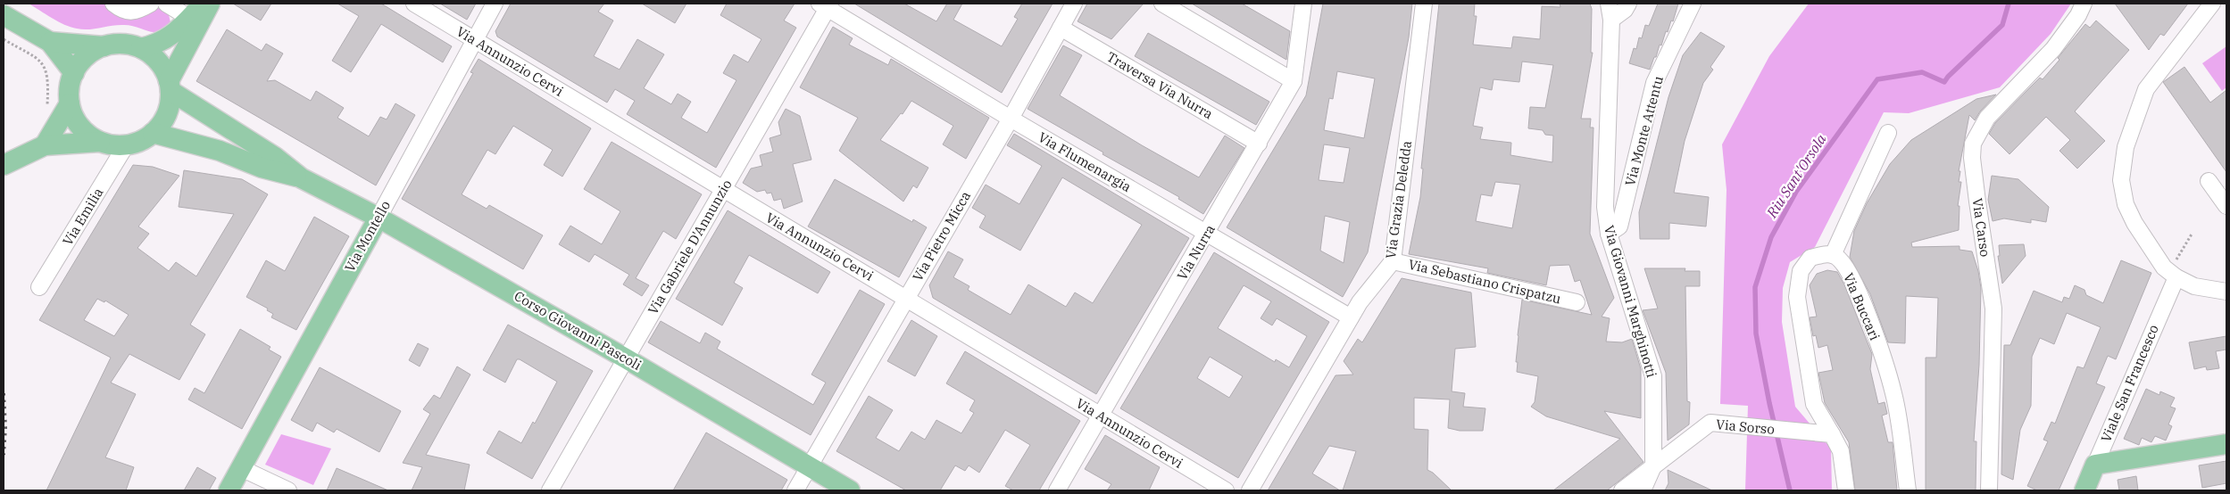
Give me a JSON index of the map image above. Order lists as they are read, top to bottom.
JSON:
{
  "streets": {
    "main road": ["Via Montello", "Corso Giovanni Pascoli", "Viale San Francesco"],
    "street": [
      "Via Annunzio Cervi",
      "Traversa Via Nurra",
      "Via Monte Attentu",
      "Via Flumenargia",
      "Via Grazia Deledda",
      "Via Emilia",
      "Via Carso",
      "Via Pietro Micca",
      "Via Gabriele D'Annunzio",
      "Via Nurra",
      "Via Sebastiano Crispatzu",
      "Via Giovanni Marghinotti",
      "Via Buccari",
      "Via Sorso"
    ]
  },
  "crossings": [
    ["Via Annunzio Cervi", "Via Montello"],
    ["Via Annunzio Cervi", "Via Pietro Micca"],
    ["Via Annunzio Cervi", "Via Gabriele D'Annunzio"],
    ["Via Annunzio Cervi", "Via Nurra"],
    ["Traversa Via Nurra", "Via Pietro Micca"],
    ["Traversa Via Nurra", "Via Nurra"],
    ["Via Monte Attentu", "Via Giovanni Marghinotti"],
    ["Via Flumenargia", "Via Grazia Deledda"],
    ["Via Flumenargia", "Via Pietro Micca"],
    ["Via Flumenargia", "Via Gabriele D'Annunzio"],
    ["Via Flumenargia", "Via Nurra"],
    ["Via Grazia Deledda", "Via Sebastiano Crispatzu"],
    ["Via Emilia", "Corso Giovanni Pascoli"],
    ["Via Montello", "Corso Giovanni Pascoli"],
    ["Via Pietro Micca", "Corso Giovanni Pascoli"],
    ["Via Gabriele D'Annunzio", "Corso Giovanni Pascoli"],
    ["Via Giovanni Marghinotti", "Via Sorso"]
  ],
  "water": ["Riu Sant'Orsola"]
}
